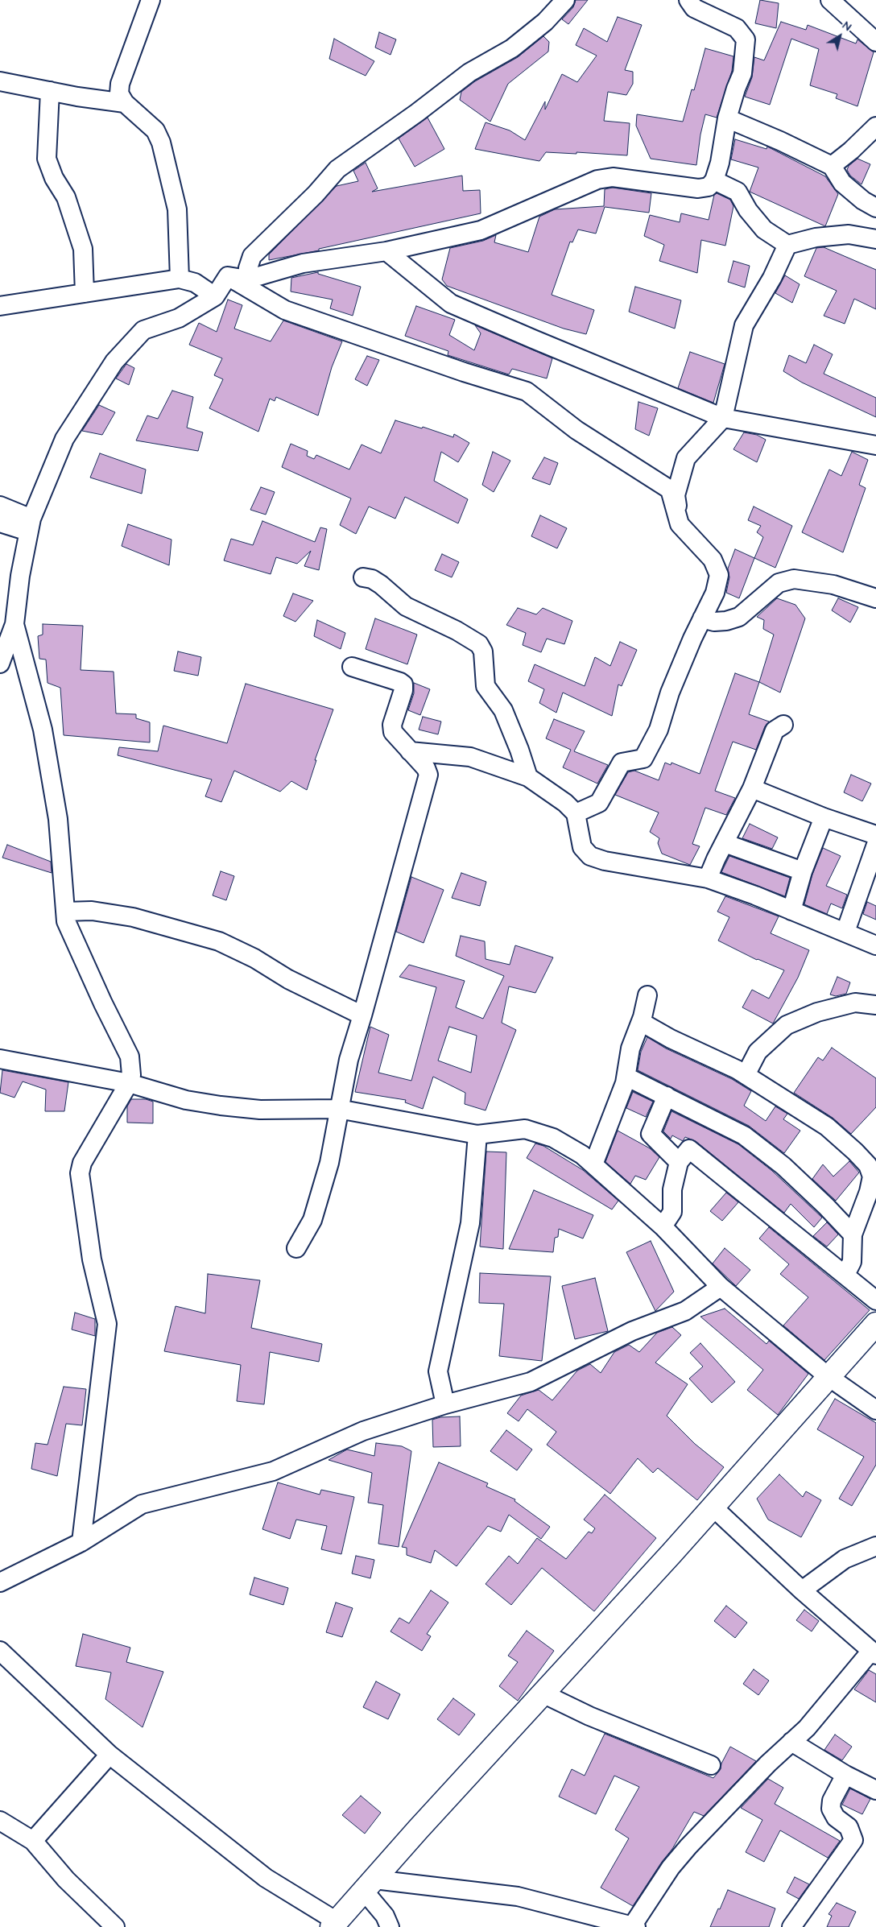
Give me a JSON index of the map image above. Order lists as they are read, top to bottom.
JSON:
{
  "north": "top right"
}
